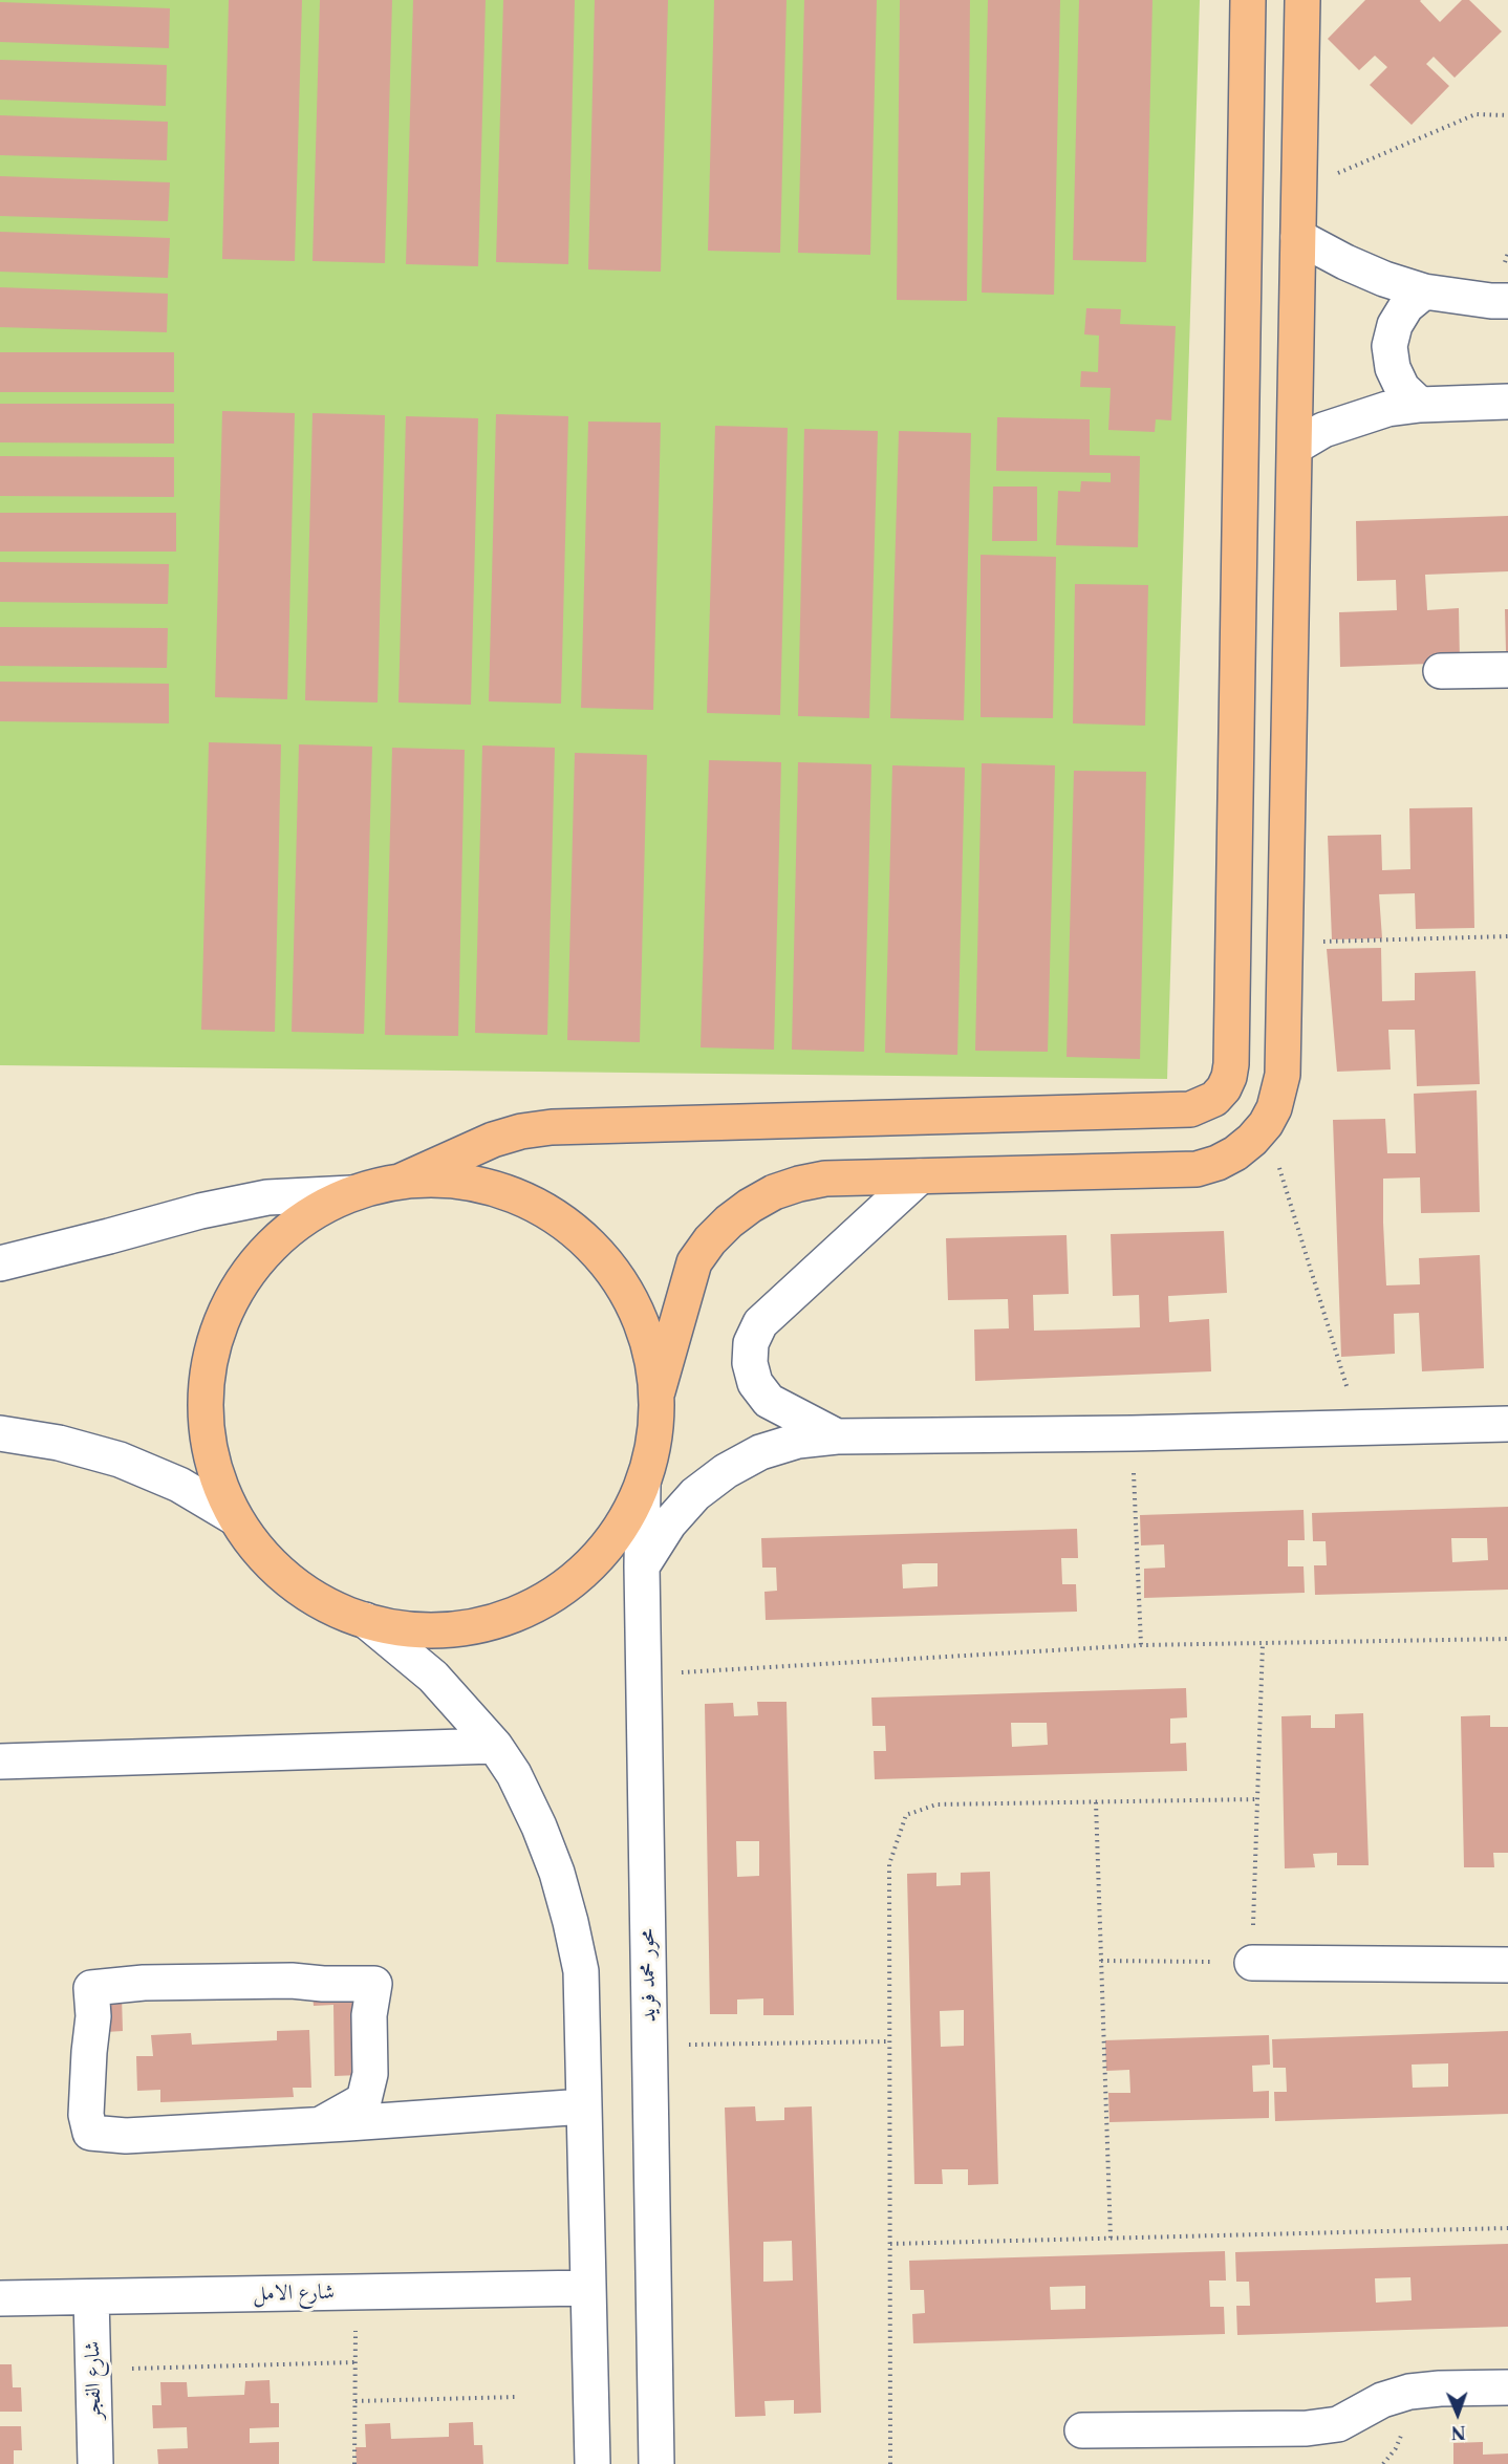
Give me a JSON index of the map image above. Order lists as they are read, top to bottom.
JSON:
{
  "streets": {
    "street": ["محور محمد فريد", "شارع الامل", "شارع الفجر"]
  },
  "crossings": [
    ["شارع الامل", "شارع الفجر"]
  ],
  "north": "bottom"
}
